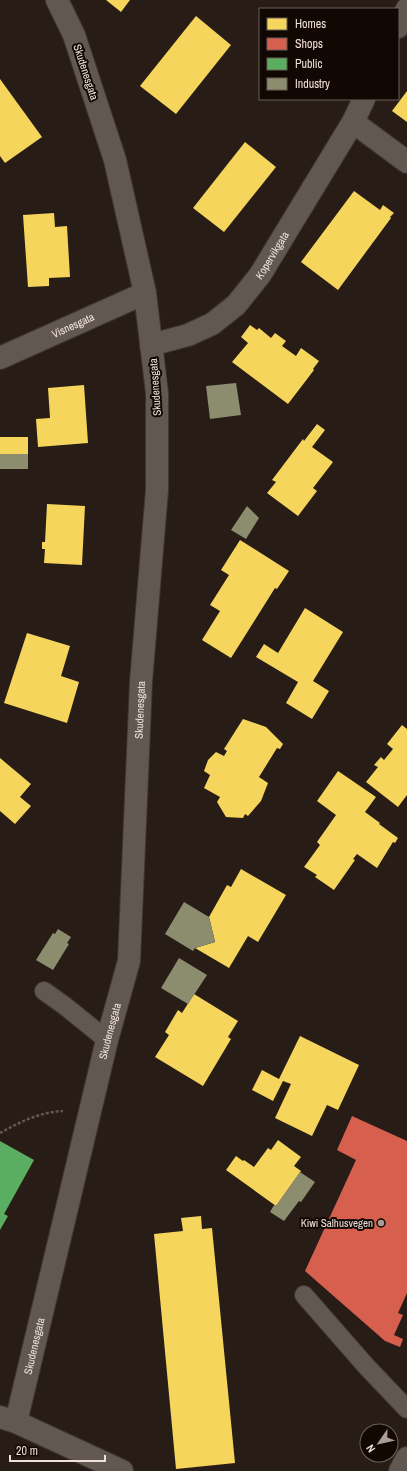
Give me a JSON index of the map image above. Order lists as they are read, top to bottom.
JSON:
{
  "streets": {
    "street": ["Skudenesgata", "Kopervikgata", "Visnesgata"]
  },
  "crossings": [
    ["Skudenesgata", "Kopervikgata"],
    ["Skudenesgata", "Visnesgata"]
  ],
  "places": ["Kiwi Salhusvegen"],
  "legend": [
    "Homes",
    "Shops",
    "Public",
    "Industry"
  ],
  "scale_bar": "20 m",
  "north": "bottom left"
}
